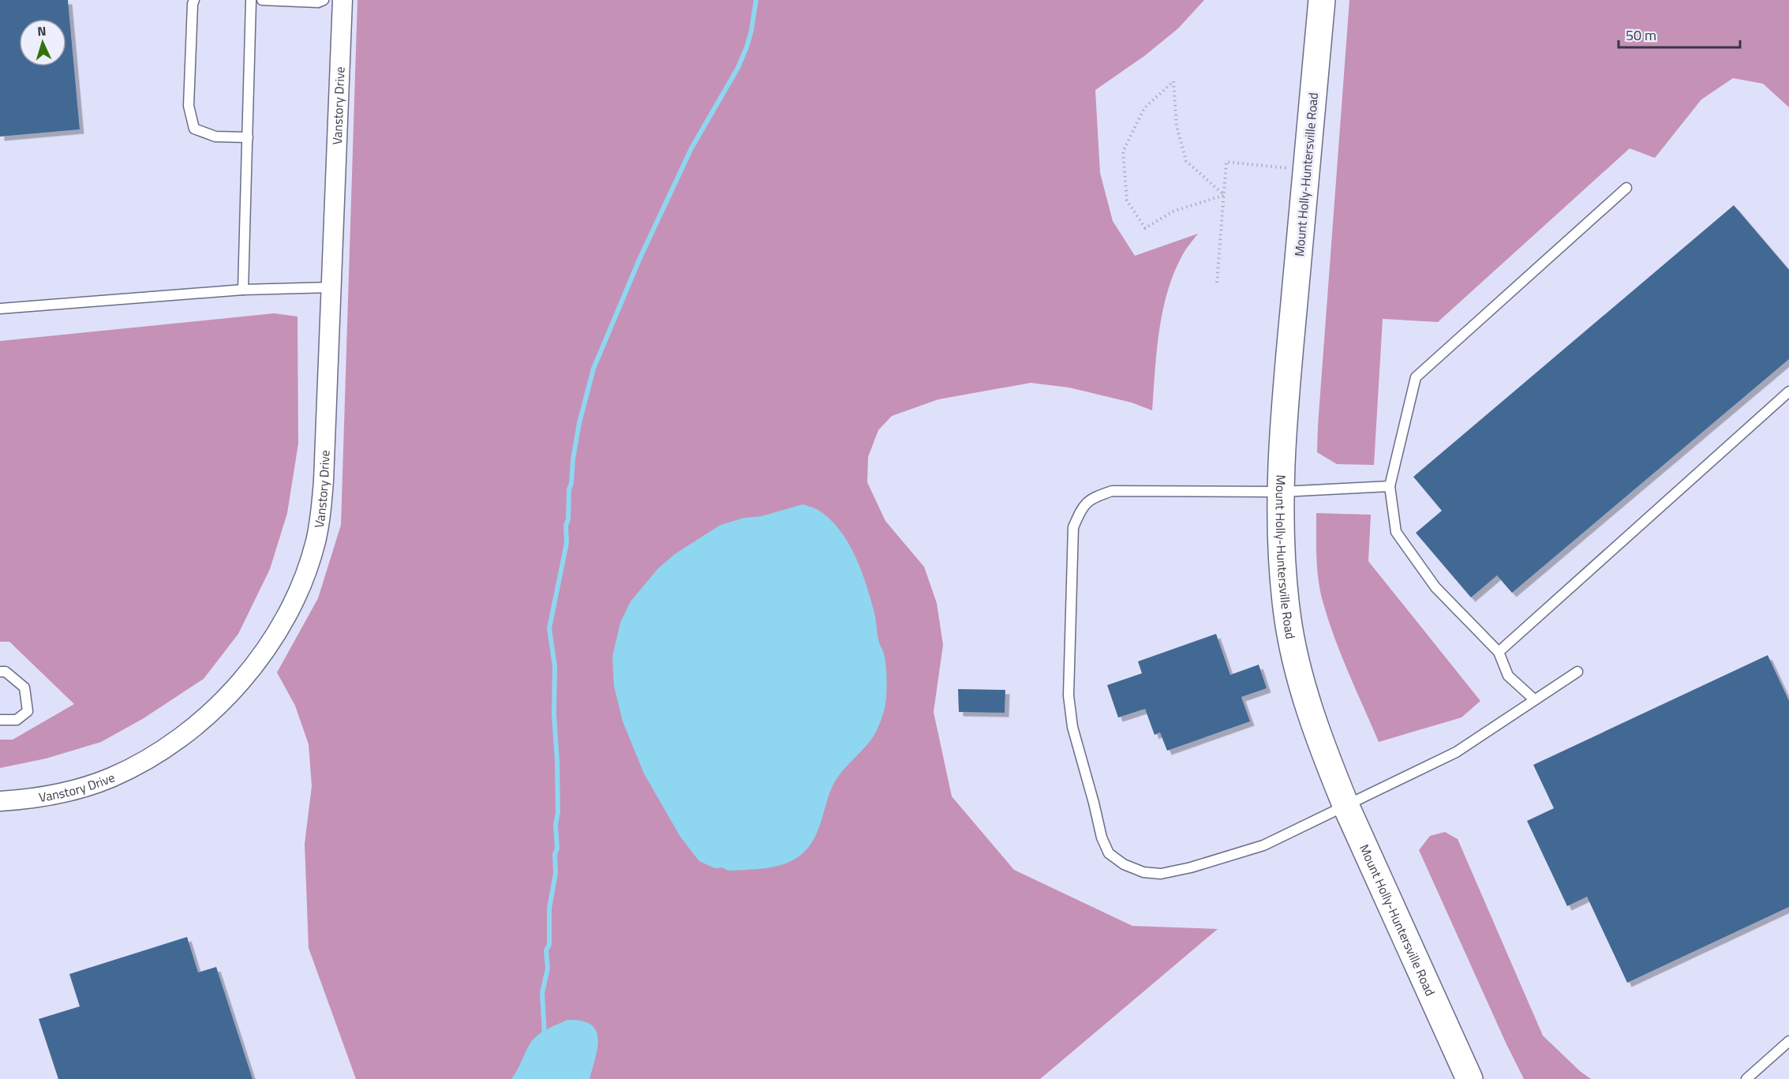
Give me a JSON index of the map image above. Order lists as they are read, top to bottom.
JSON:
{
  "streets": {
    "main road": ["Mount Holly-Huntersville Road"],
    "street": ["Vanstory Drive"]
  },
  "scale_bar": "50 m",
  "north": "top"
}
